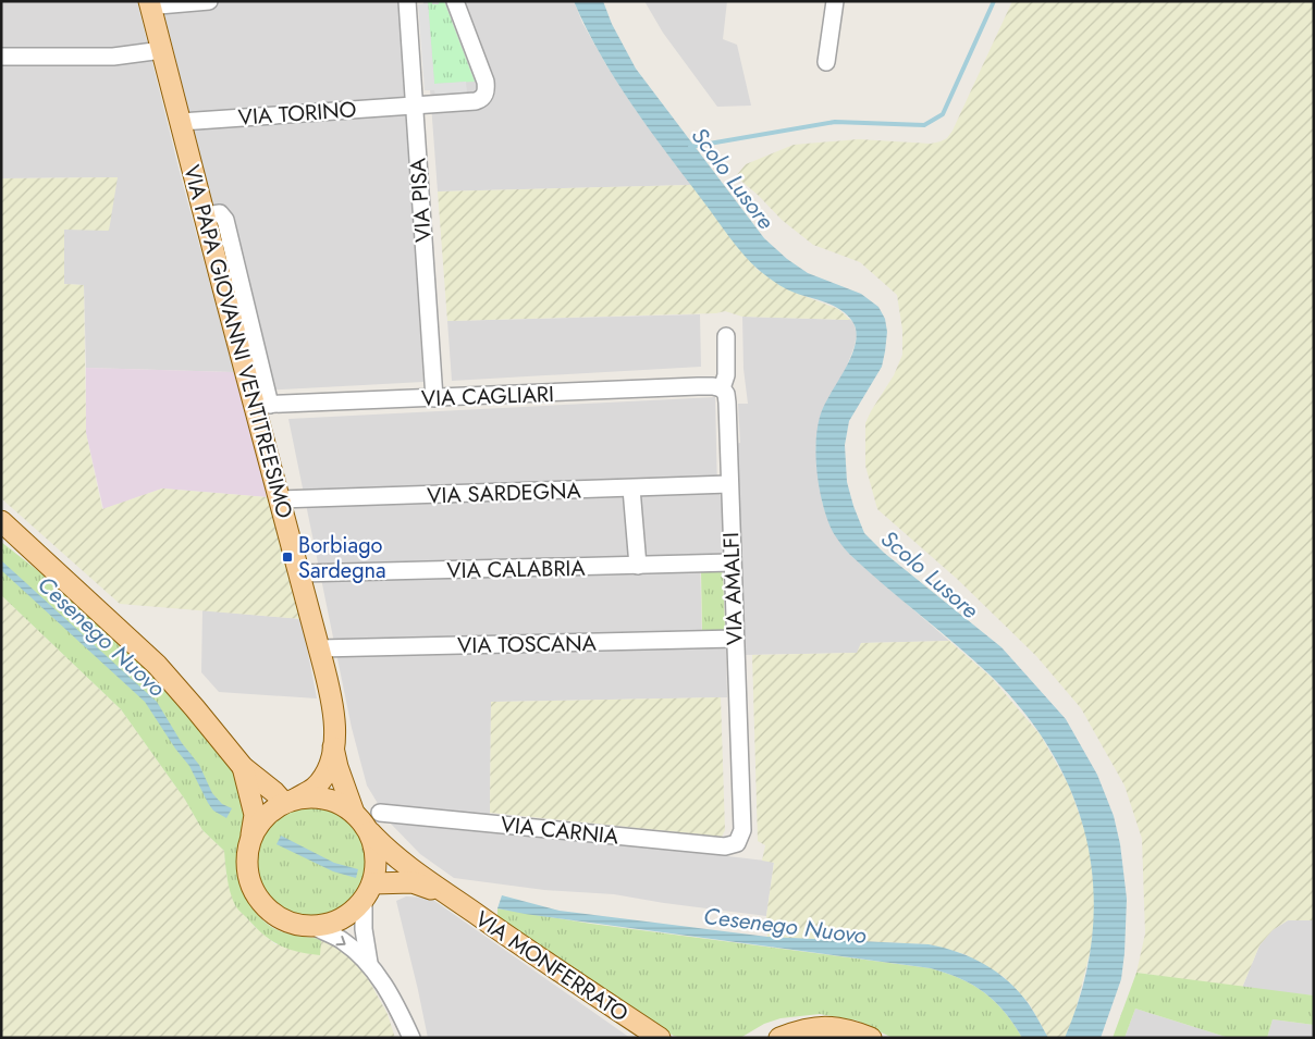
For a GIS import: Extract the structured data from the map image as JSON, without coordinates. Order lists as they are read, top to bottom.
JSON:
{
  "streets": {
    "main road": ["VIA PAPA GIOVANNI VENTITREESIMO", "VIA MONFERRATO"],
    "street": [
      "VIA TORINO",
      "VIA PISA",
      "VIA CAGLIARI",
      "VIA SARDEGNA",
      "VIA CALABRIA",
      "VIA AMALFI",
      "VIA TOSCANA",
      "VIA CARNIA"
    ]
  },
  "crossings": [
    ["VIA TORINO", "VIA PISA"],
    ["VIA TORINO", "VIA PAPA GIOVANNI VENTITREESIMO"],
    ["VIA PISA", "VIA CAGLIARI"],
    ["VIA PAPA GIOVANNI VENTITREESIMO", "VIA CAGLIARI"],
    ["VIA PAPA GIOVANNI VENTITREESIMO", "VIA SARDEGNA"],
    ["VIA PAPA GIOVANNI VENTITREESIMO", "VIA CALABRIA"],
    ["VIA PAPA GIOVANNI VENTITREESIMO", "VIA TOSCANA"],
    ["VIA PAPA GIOVANNI VENTITREESIMO", "VIA MONFERRATO"],
    ["VIA CAGLIARI", "VIA AMALFI"],
    ["VIA SARDEGNA", "VIA AMALFI"],
    ["VIA CALABRIA", "VIA AMALFI"],
    ["VIA AMALFI", "VIA TOSCANA"],
    ["VIA AMALFI", "VIA CARNIA"]
  ],
  "water": ["Scolo Lusore", "Cesenego Nuovo"],
  "places": {
    "transit": ["Borbiago Sardegna"]
  }
}
